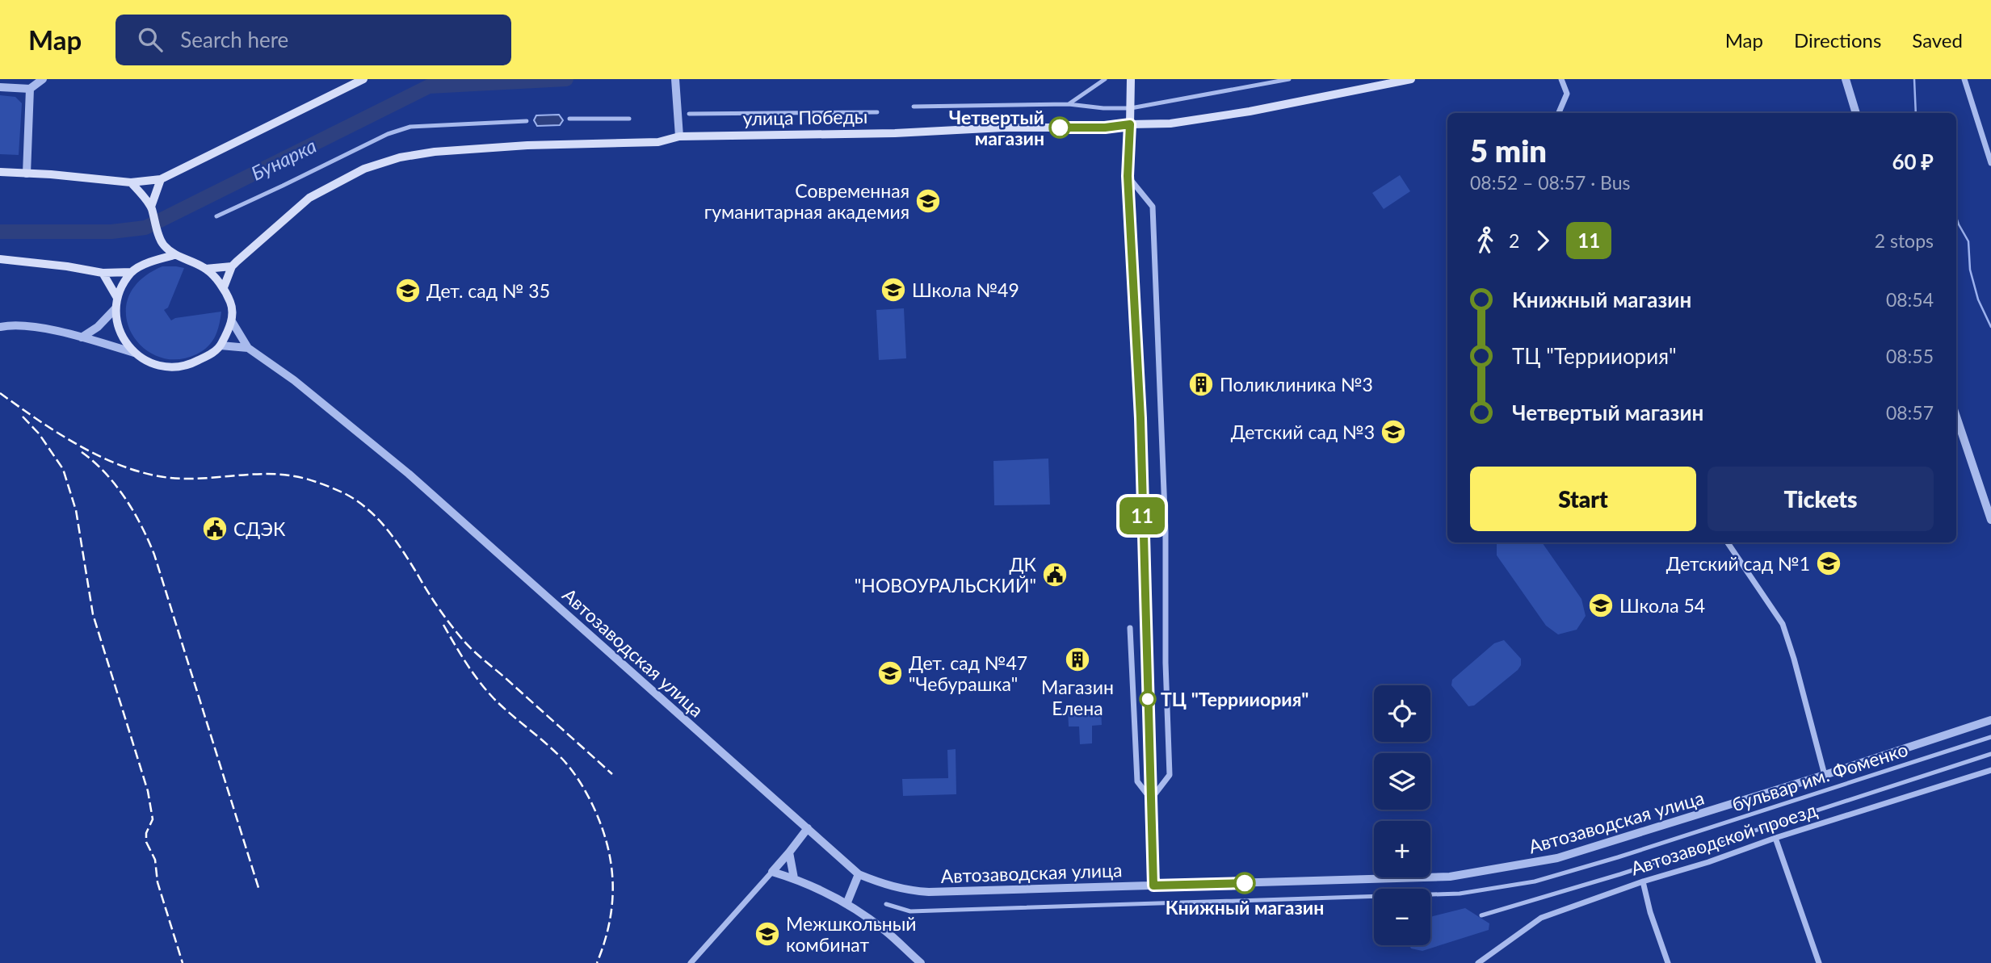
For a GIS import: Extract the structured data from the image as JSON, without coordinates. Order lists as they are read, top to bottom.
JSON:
{
  "streets": {
    "main road": ["улица Победы"],
    "street": ["Автозаводская улица", "бульвар им. Фоменко", "Автозаводской проезд"]
  },
  "water": ["Бунарка"],
  "places": {
    "other": ["Четвертый магазин", "ТЦ \"Террииория\"", "Книжный магазин"],
    "school or university": [
      "Современная гуманитарная академия",
      "Школа №49",
      "Дет. сад № 35",
      "Детский сад №3",
      "Детский сад №1",
      "Школа 54",
      "Дет. сад №47 \"Чебурашка\"",
      "Межшкольный комбинат"
    ],
    "building": ["Поликлиника №3", "Магазин Елена"],
    "public building": ["СДЭК", "ДК \"НОВОУРАЛЬСКИЙ\""]
  },
  "lines": ["bus line 11"],
  "page": {
    "header": "Map",
    "search": "Search here",
    "nav": ["Map", "Directions", "Saved"],
    "on_map": "11",
    "heading": ["5 min", "08:52 – 08:57 · Bus", "60 ₽"],
    "legs": ["2", "11", "2 stops"],
    "list": [
      {
        "name": "Книжный магазин",
        "value": "08:54"
      },
      {
        "name": "ТЦ \"Террииория\"",
        "value": "08:55"
      },
      {
        "name": "Четвертый магазин",
        "value": "08:57"
      }
    ],
    "buttons": ["Start", "Tickets"],
    "map_buttons": ["+", "−"]
  }
}
